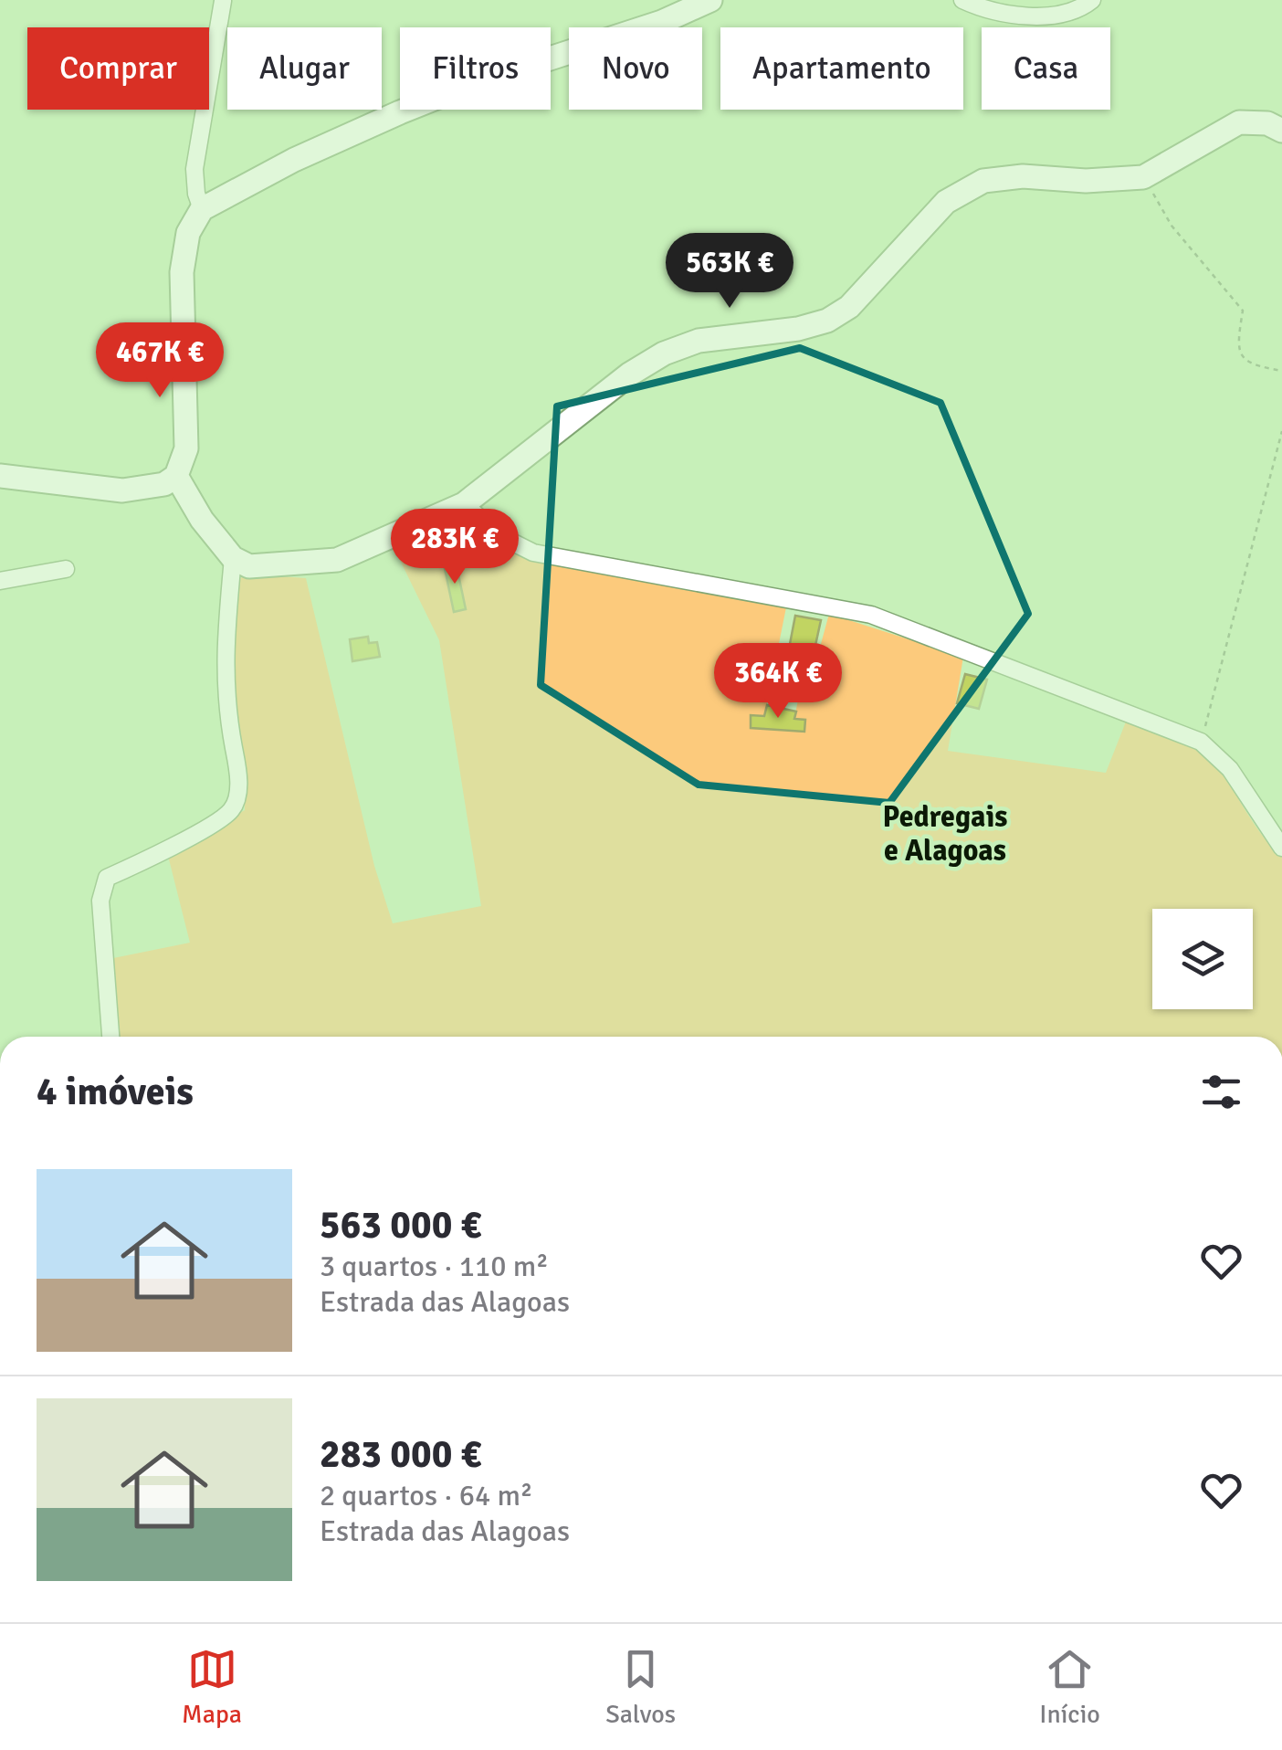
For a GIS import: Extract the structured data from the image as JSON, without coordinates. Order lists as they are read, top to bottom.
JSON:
{
  "districts": ["Pedregais e Alagoas"],
  "page": {
    "chip": [
      "Comprar",
      "Alugar",
      "Filtros",
      "Novo",
      "Apartamento",
      "Casa"
    ],
    "price": [
      "563K €",
      "467K €",
      "283K €",
      "364K €"
    ],
    "heading": "4 imóveis",
    "list": [
      {
        "name": "563 000 €",
        "note": "3 quartos · 110 m² · Estrada das Alagoas"
      },
      {
        "name": "283 000 €",
        "note": "2 quartos · 64 m² · Estrada das Alagoas"
      }
    ],
    "tabs": ["Mapa", "Salvos", "Início"]
  }
}
